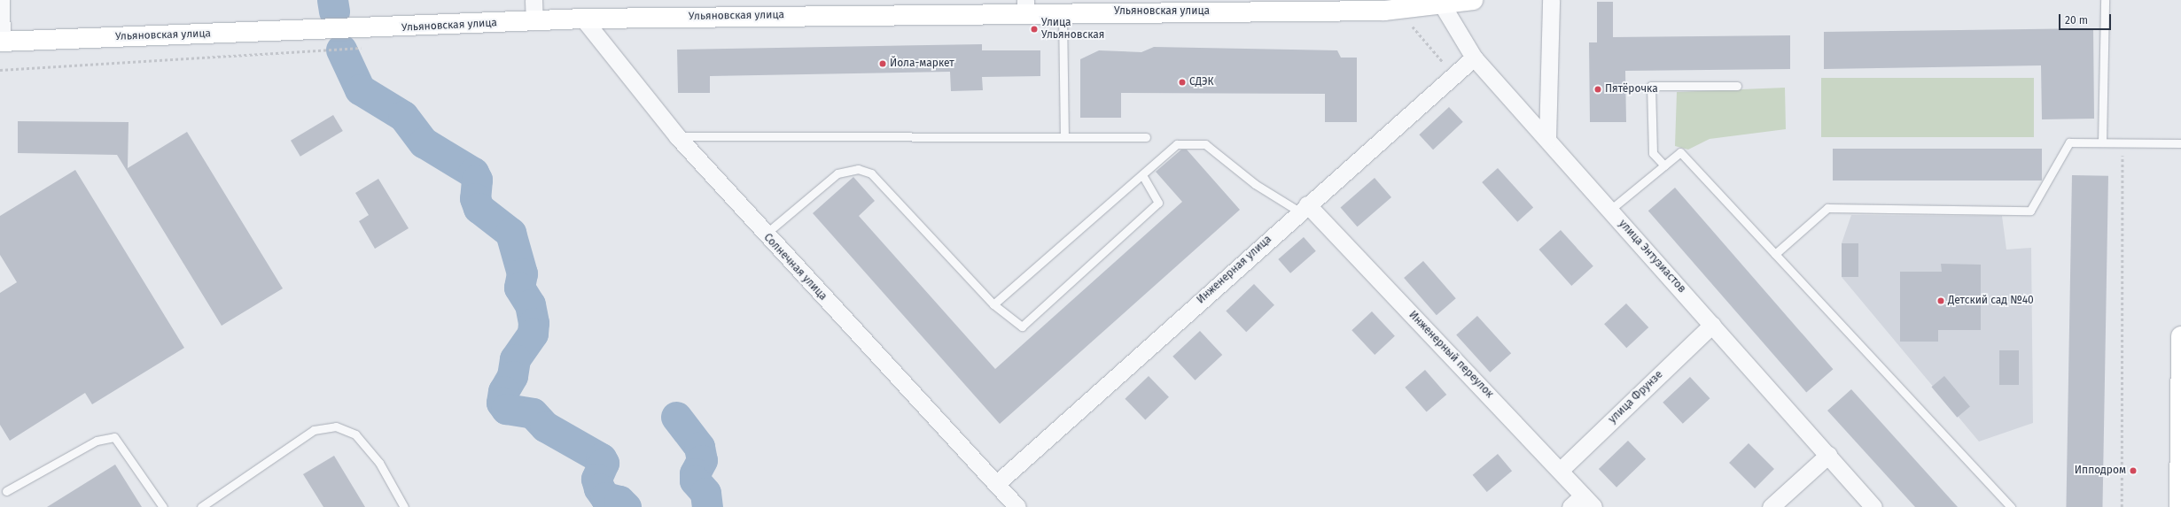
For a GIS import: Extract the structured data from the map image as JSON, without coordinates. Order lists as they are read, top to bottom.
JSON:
{
  "streets": {
    "main road": ["Ульяновская улица"],
    "street": [
      "улица Энтузиастов",
      "Солнечная улица",
      "Инженерная улица",
      "Инженерный переулок",
      "улица Фрунзе"
    ]
  },
  "crossings": [
    ["Ульяновская улица", "улица Энтузиастов"],
    ["Ульяновская улица", "Солнечная улица"],
    ["улица Энтузиастов", "Инженерная улица"],
    ["улица Энтузиастов", "улица Фрунзе"],
    ["Солнечная улица", "Инженерная улица"],
    ["Инженерная улица", "Инженерный переулок"],
    ["Инженерный переулок", "улица Фрунзе"]
  ],
  "places": [
    "Улица Ульяновская",
    "Йола-маркет",
    "СДЭК",
    "Пятёрочка",
    "Детский сад №40",
    "Ипподром"
  ],
  "scale_bar": "20 m"
}
